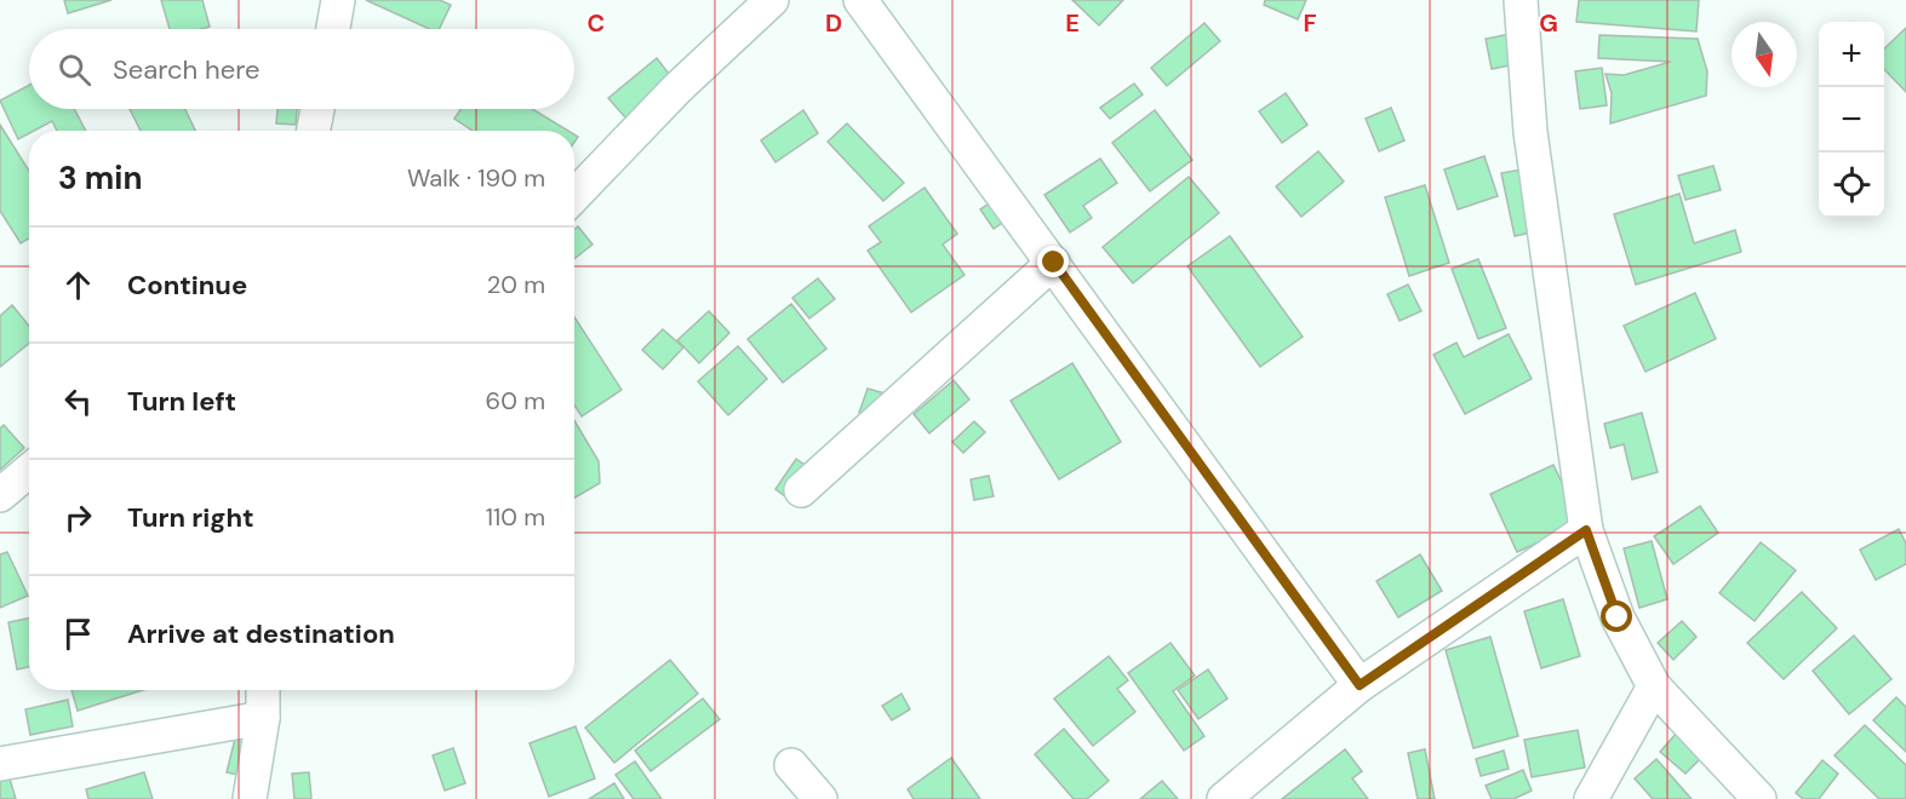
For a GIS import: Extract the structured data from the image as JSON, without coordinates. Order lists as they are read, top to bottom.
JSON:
{
  "north": "bottom",
  "page": {
    "map_buttons": ["+", "−"],
    "search": "Search here",
    "heading": ["3 min", "Walk · 190 m"],
    "list": [
      ["Continue", "20 m"],
      ["Turn left", "60 m"],
      ["Turn right", "110 m"],
      "Arrive at destination"
    ]
  },
  "grid": {
    "columns": [
      "C",
      "D",
      "E",
      "F",
      "G"
    ]
  }
}
